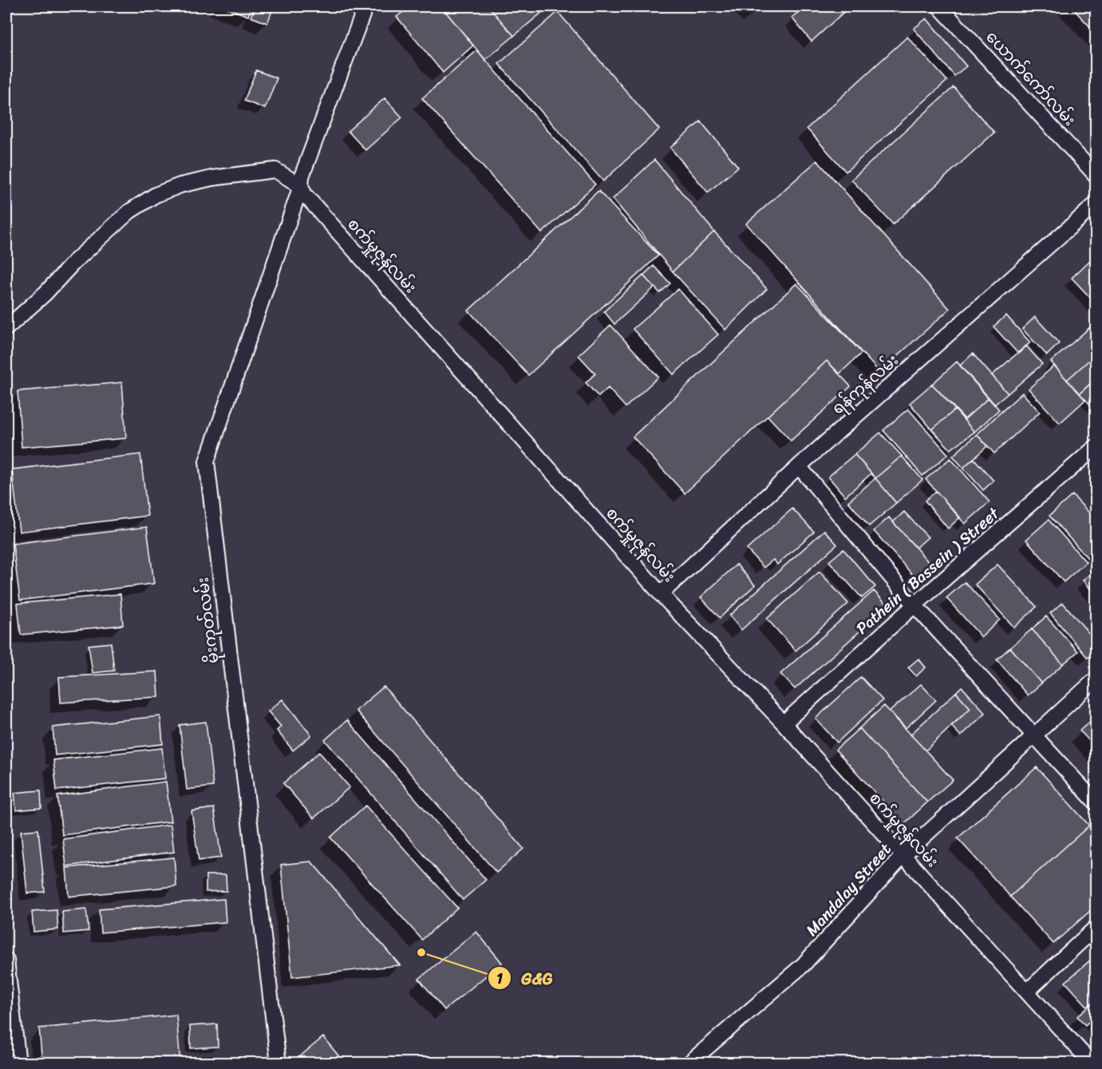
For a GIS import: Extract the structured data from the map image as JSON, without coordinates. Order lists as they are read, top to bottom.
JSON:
{
  "streets": {
    "street": [
      "ယောက်ကော်လမ်း",
      "စက်မှုဇုန်လမ်း",
      "ရန်ကုန်လမ်း",
      "Pathein ( Bassein ) Street",
      "မိုးကုတ်လမ်း",
      "Mandalay Street"
    ]
  },
  "crossings": [
    ["စက်မှုဇုန်လမ်း", "ရန်ကုန်လမ်း"],
    ["စက်မှုဇုန်လမ်း", "Pathein ( Bassein ) Street"],
    ["စက်မှုဇုန်လမ်း", "မိုးကုတ်လမ်း"],
    ["စက်မှုဇုန်လမ်း", "Mandalay Street"]
  ],
  "places": ["G&G"]
}
